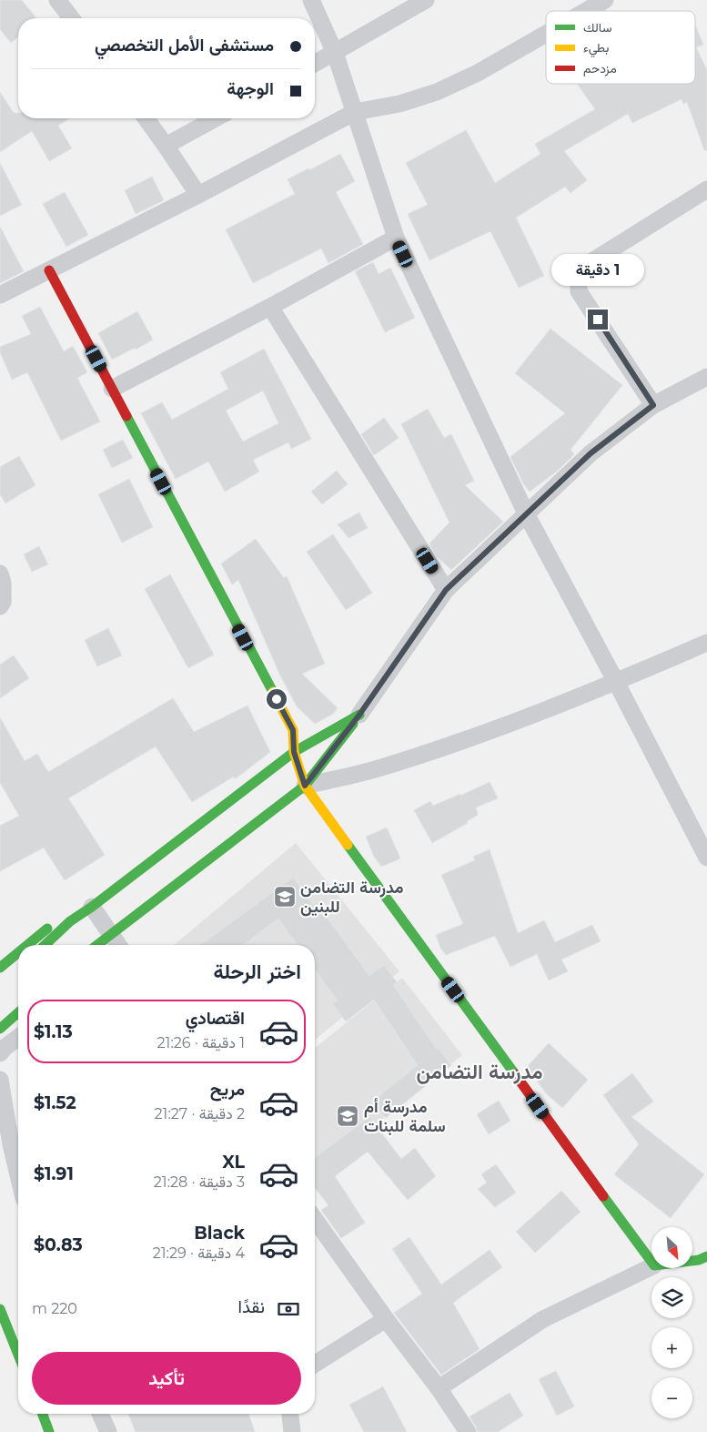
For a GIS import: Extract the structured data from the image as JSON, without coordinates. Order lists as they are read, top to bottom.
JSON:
{
  "districts": ["مدرسة التضامن"],
  "places": {
    "school or university": ["مدرسة التضامن للبنين", "مدرسة أم سلمة للبنات"]
  },
  "legend": ["سالك", "بطيء", "مزدحم"],
  "north": "bottom right",
  "page": {
    "banner": ["مستشفى الأمل التخصصي", "الوجهة"],
    "bubble": "1 دقيقة",
    "heading": "اختر الرحلة",
    "list": [
      {
        "name": "اقتصادي",
        "note": "1 دقيقة · 21:26",
        "value": "$1.13"
      },
      {
        "name": "مريح",
        "note": "2 دقيقة · 21:27",
        "value": "$1.52"
      },
      {
        "name": "XL",
        "note": "3 دقيقة · 21:28",
        "value": "$1.91"
      },
      {
        "name": "Black",
        "note": "4 دقيقة · 21:29",
        "value": "$0.83"
      }
    ],
    "map_buttons": ["+", "−"],
    "pay": ["نقدًا", "220 m"],
    "buttons": "تأكيد"
  }
}
